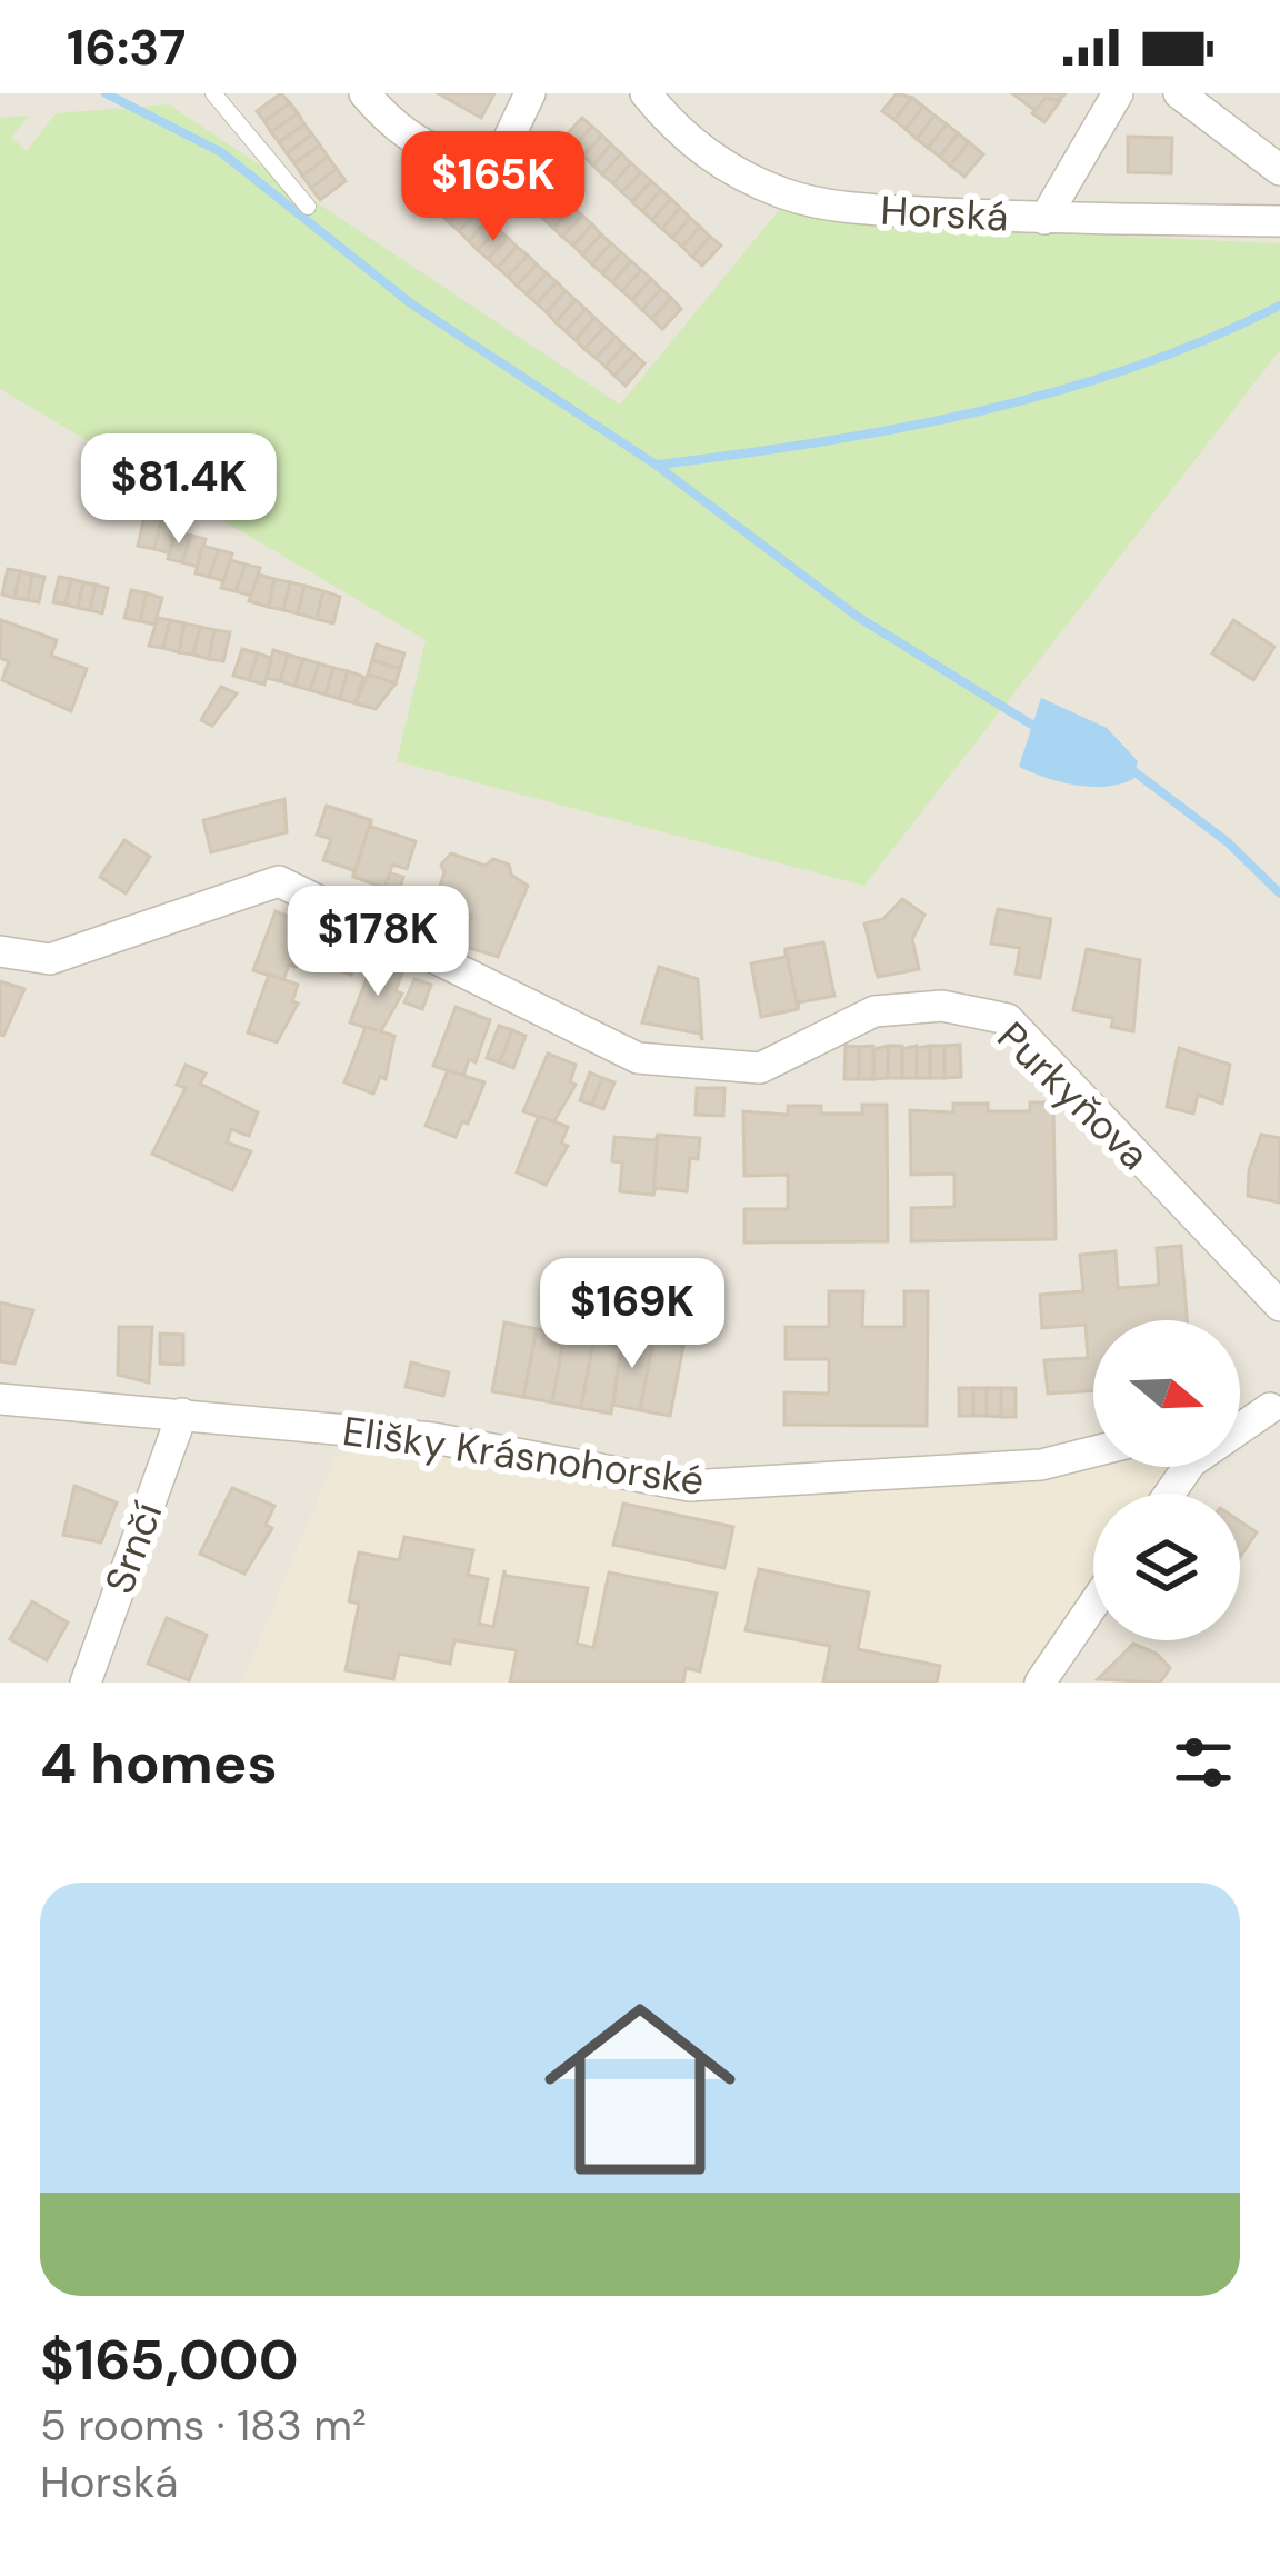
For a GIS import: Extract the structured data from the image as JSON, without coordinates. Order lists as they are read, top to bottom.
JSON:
{
  "streets": {
    "street": [
      "Horská",
      "Purkyňova",
      "Elišky Krásnohorské",
      "Srnčí"
    ]
  },
  "crossings": [
    ["Elišky Krásnohorské", "Srnčí"]
  ],
  "north": "right",
  "page": {
    "status": "16:37",
    "price": [
      "$165K",
      "$81.4K",
      "$178K",
      "$169K"
    ],
    "heading": "4 homes",
    "list": [
      {
        "name": "$165,000",
        "note": "5 rooms · 183 m² · Horská"
      }
    ]
  }
}
